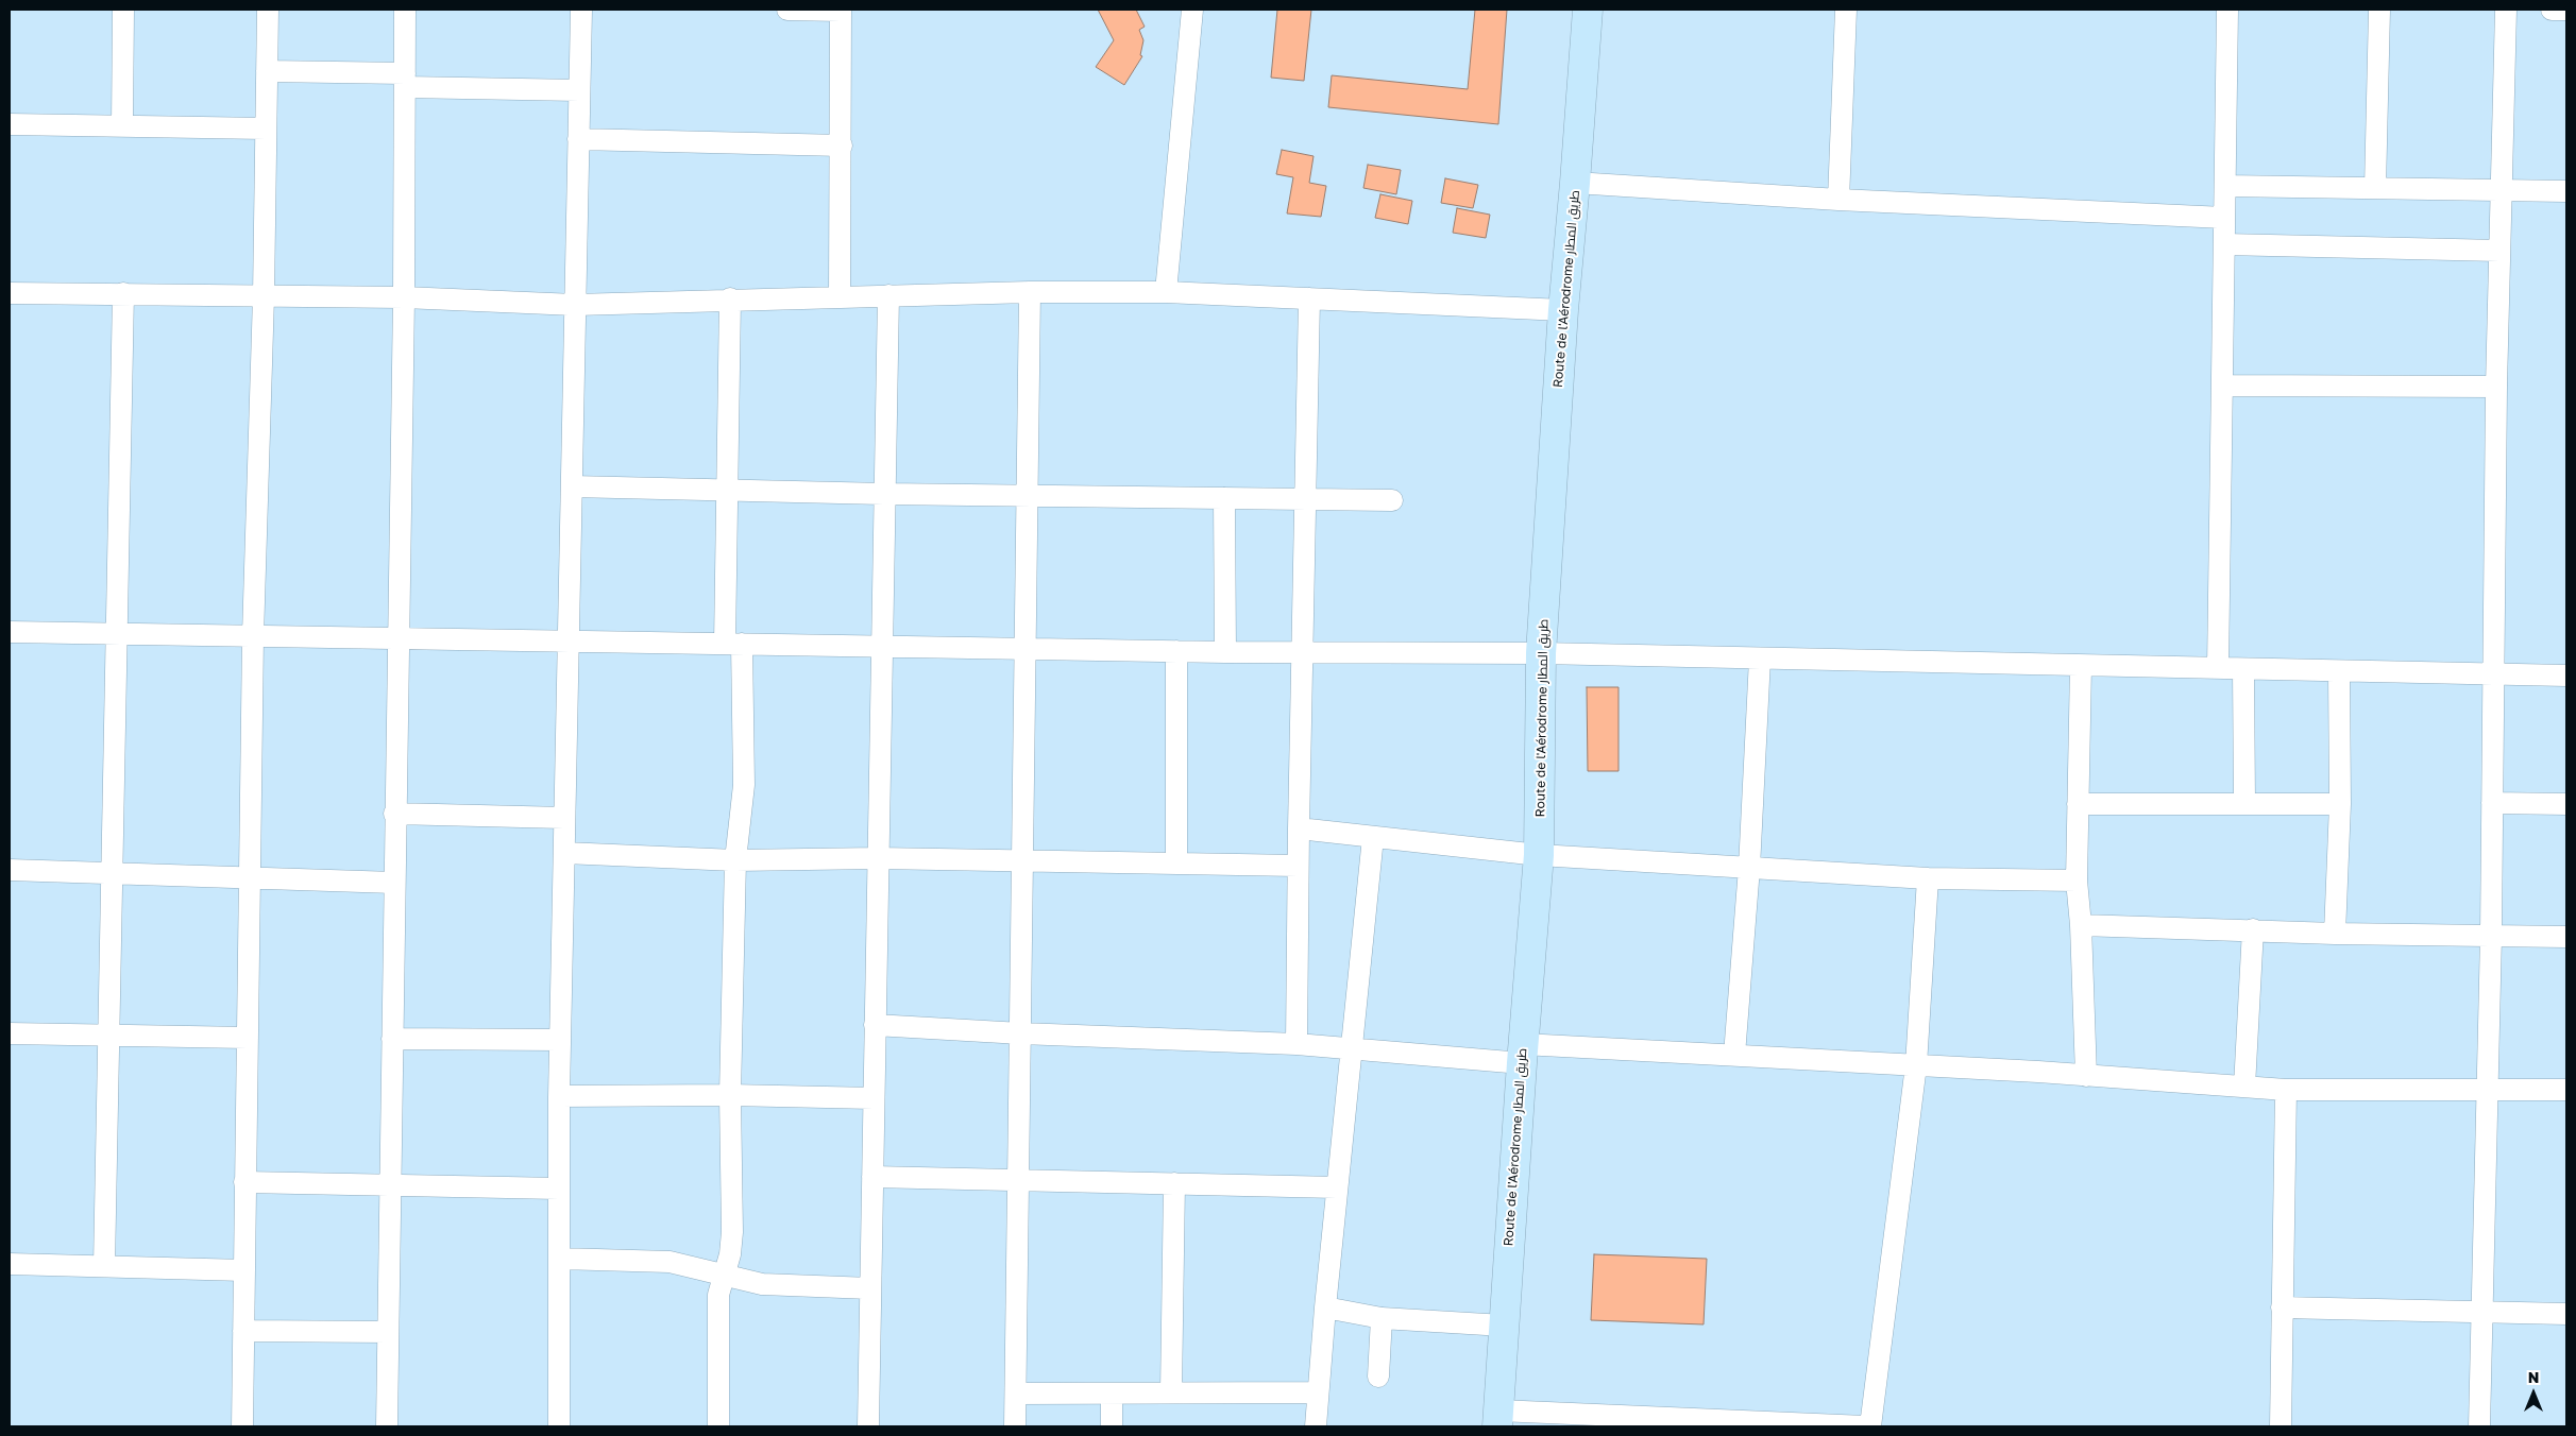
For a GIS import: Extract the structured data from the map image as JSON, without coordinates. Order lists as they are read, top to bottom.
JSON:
{
  "streets": {
    "street": ["Route de l'Aérodrome طريق المطار"]
  },
  "north": "top"
}
